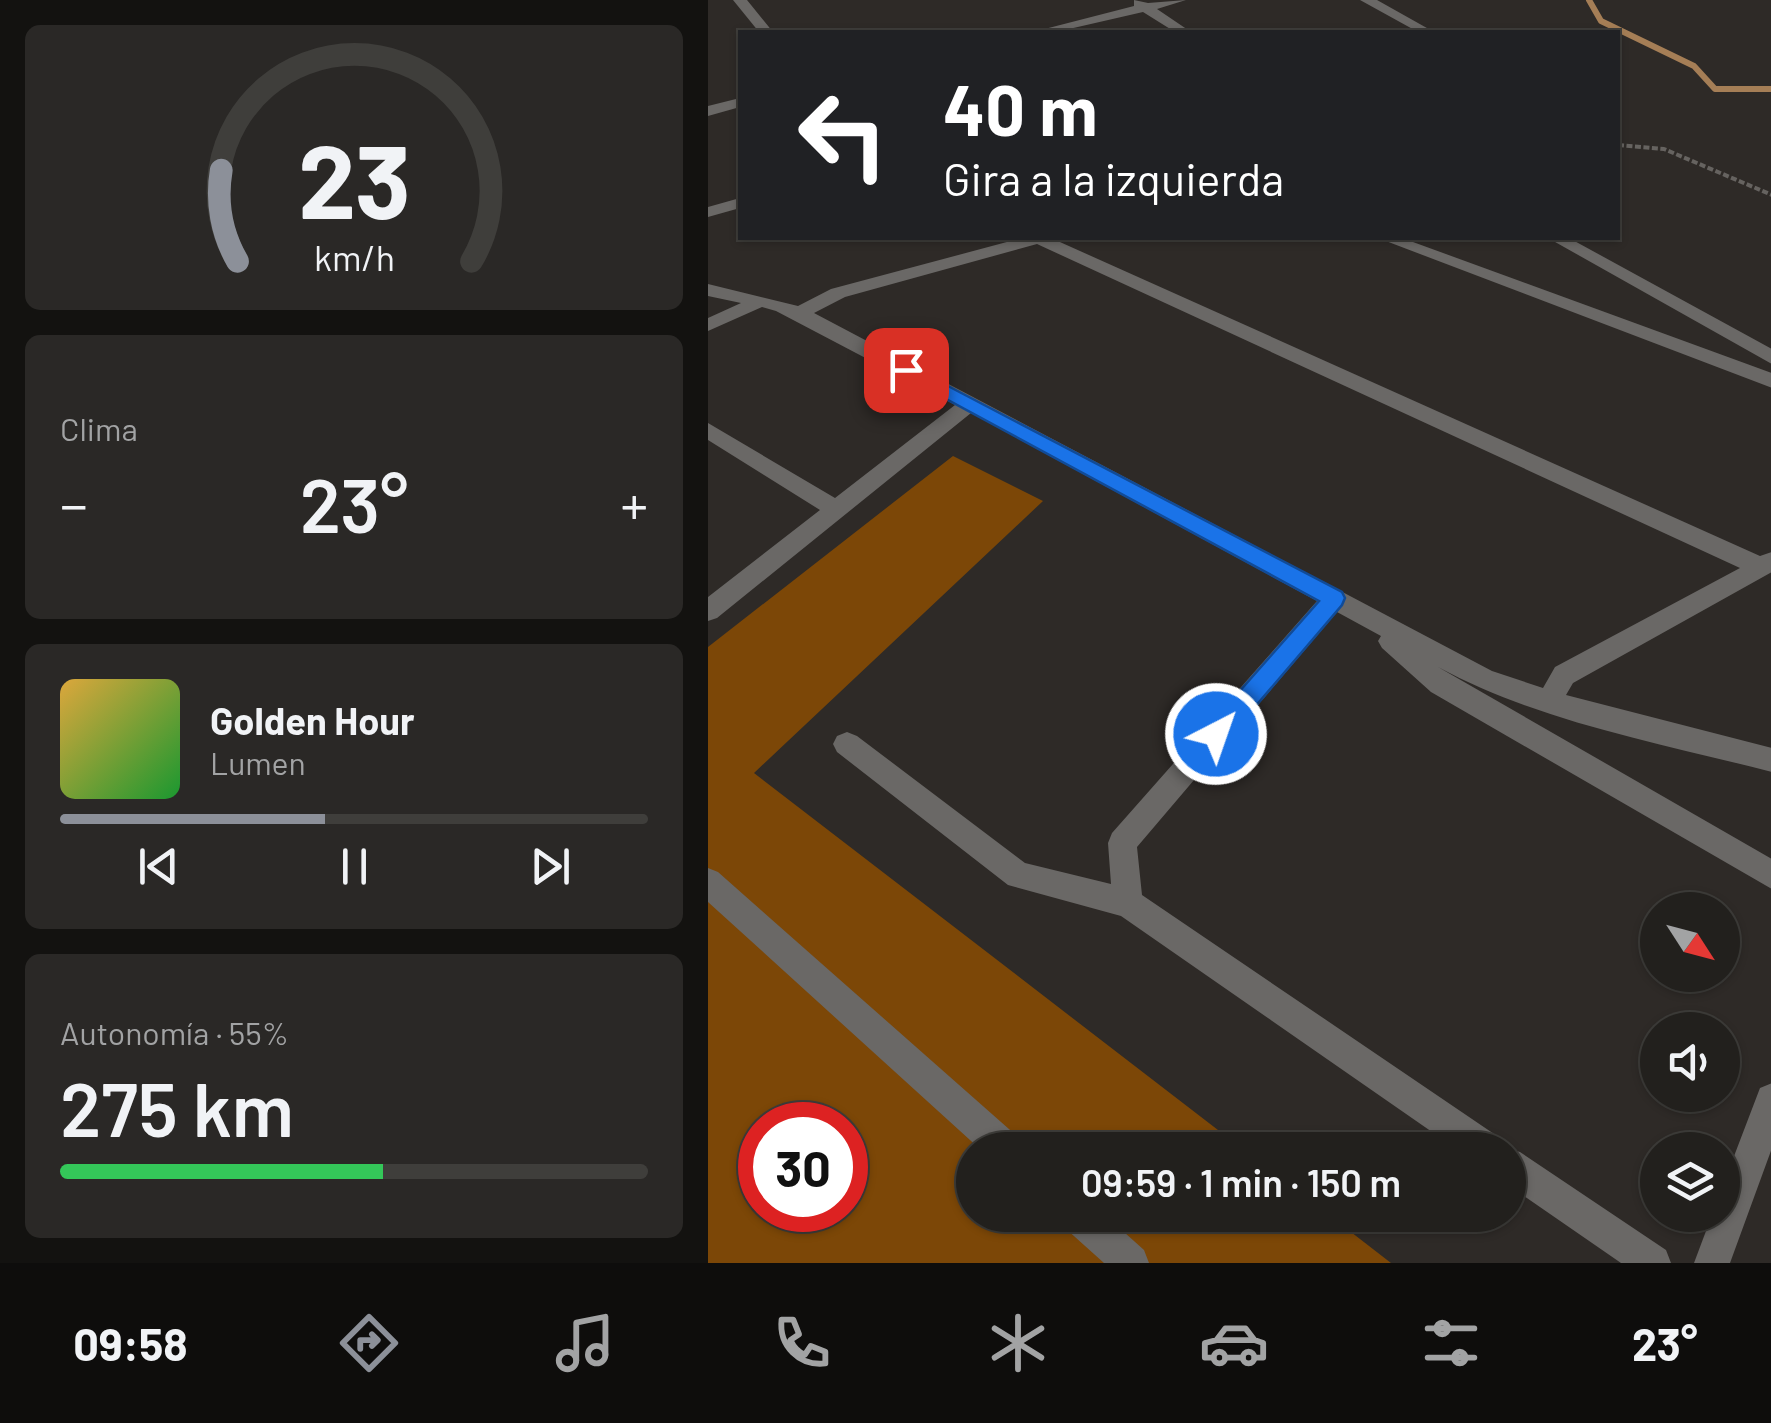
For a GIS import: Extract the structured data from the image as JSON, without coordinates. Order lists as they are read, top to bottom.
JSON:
{
  "north": "bottom right",
  "page": {
    "turn": ["40 m", "Gira a la izquierda"],
    "tile": [
      "Clima",
      ["Autonomía · 55%", "275 km"]
    ],
    "heat": ["−", "23°", "+"],
    "song": ["Golden Hour", "Lumen"],
    "limit": "30",
    "trip": "09:59 · 1 min · 150 m",
    "tabs": ["09:58", "23°"],
    "gauge": ["23", "km/h"]
  }
}
